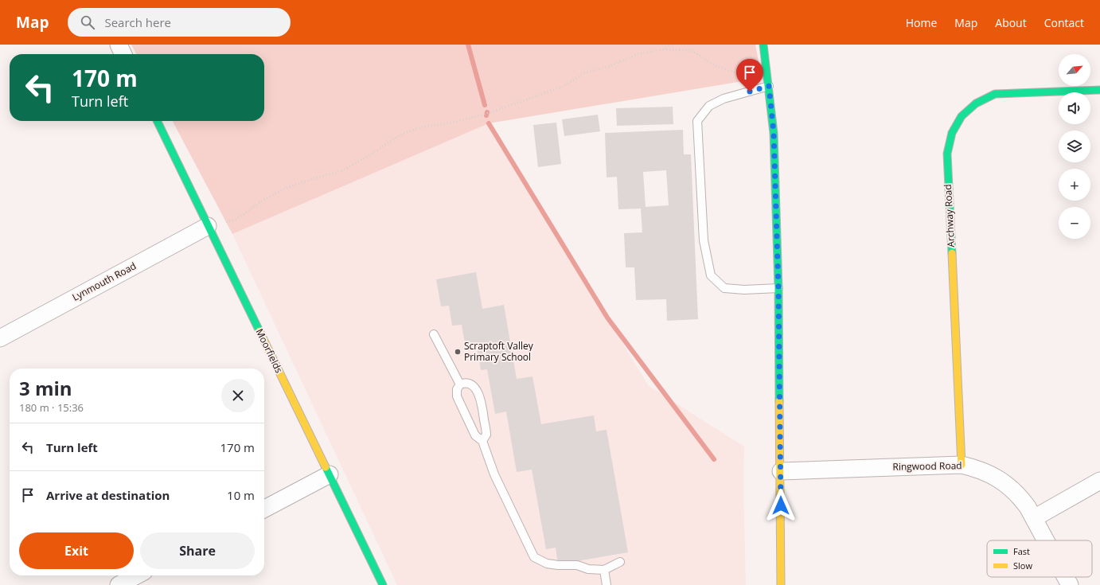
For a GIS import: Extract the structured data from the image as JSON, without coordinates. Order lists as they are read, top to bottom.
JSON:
{
  "streets": {
    "street": [
      "Archway Road",
      "Lynmouth Road",
      "Moorfields",
      "Ringwood Road"
    ]
  },
  "crossings": [
    ["Archway Road", "Ringwood Road"],
    ["Lynmouth Road", "Moorfields"]
  ],
  "places": ["Scraptoft Valley Primary School"],
  "legend": ["Fast", "Slow"],
  "north": "top right",
  "page": {
    "header": "Map",
    "search": "Search here",
    "nav": [
      "Home",
      "Map",
      "About",
      "Contact"
    ],
    "map_buttons": ["+", "−"],
    "turn": ["170 m", "Turn left"],
    "heading": ["3 min", "180 m · 15:36"],
    "list": [
      {
        "name": "Turn left",
        "value": "170 m"
      },
      {
        "name": "Arrive at destination",
        "value": "10 m"
      }
    ],
    "buttons": ["Exit", "Share"]
  }
}
